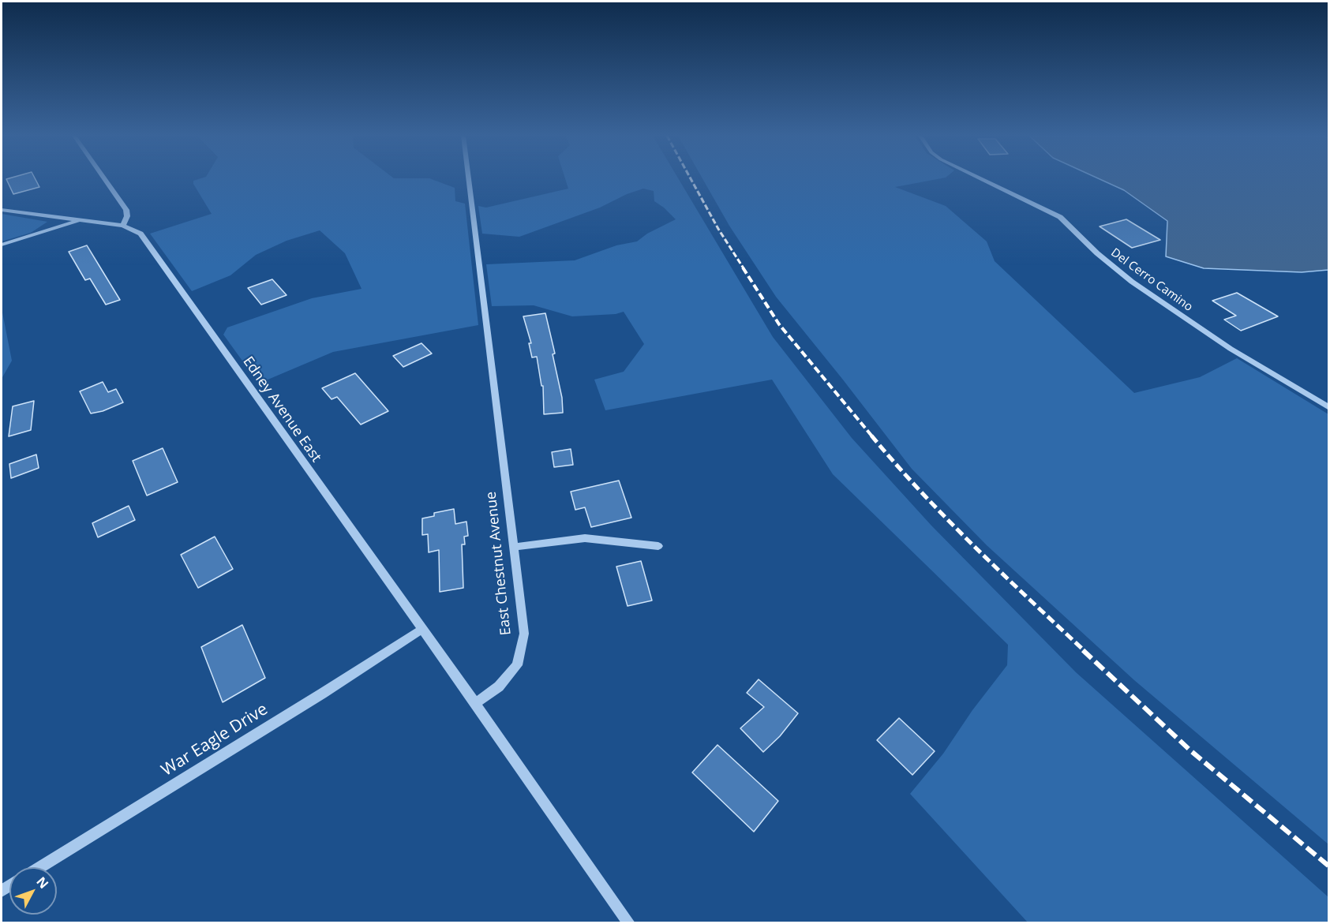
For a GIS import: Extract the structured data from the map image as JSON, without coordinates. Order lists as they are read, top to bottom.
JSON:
{
  "streets": {
    "street": [
      "Del Cerro Camino",
      "Edney Avenue East",
      "East Chestnut Avenue",
      "War Eagle Drive"
    ]
  },
  "crossings": [
    ["Edney Avenue East", "East Chestnut Avenue"],
    ["Edney Avenue East", "War Eagle Drive"]
  ],
  "north": "top right"
}
